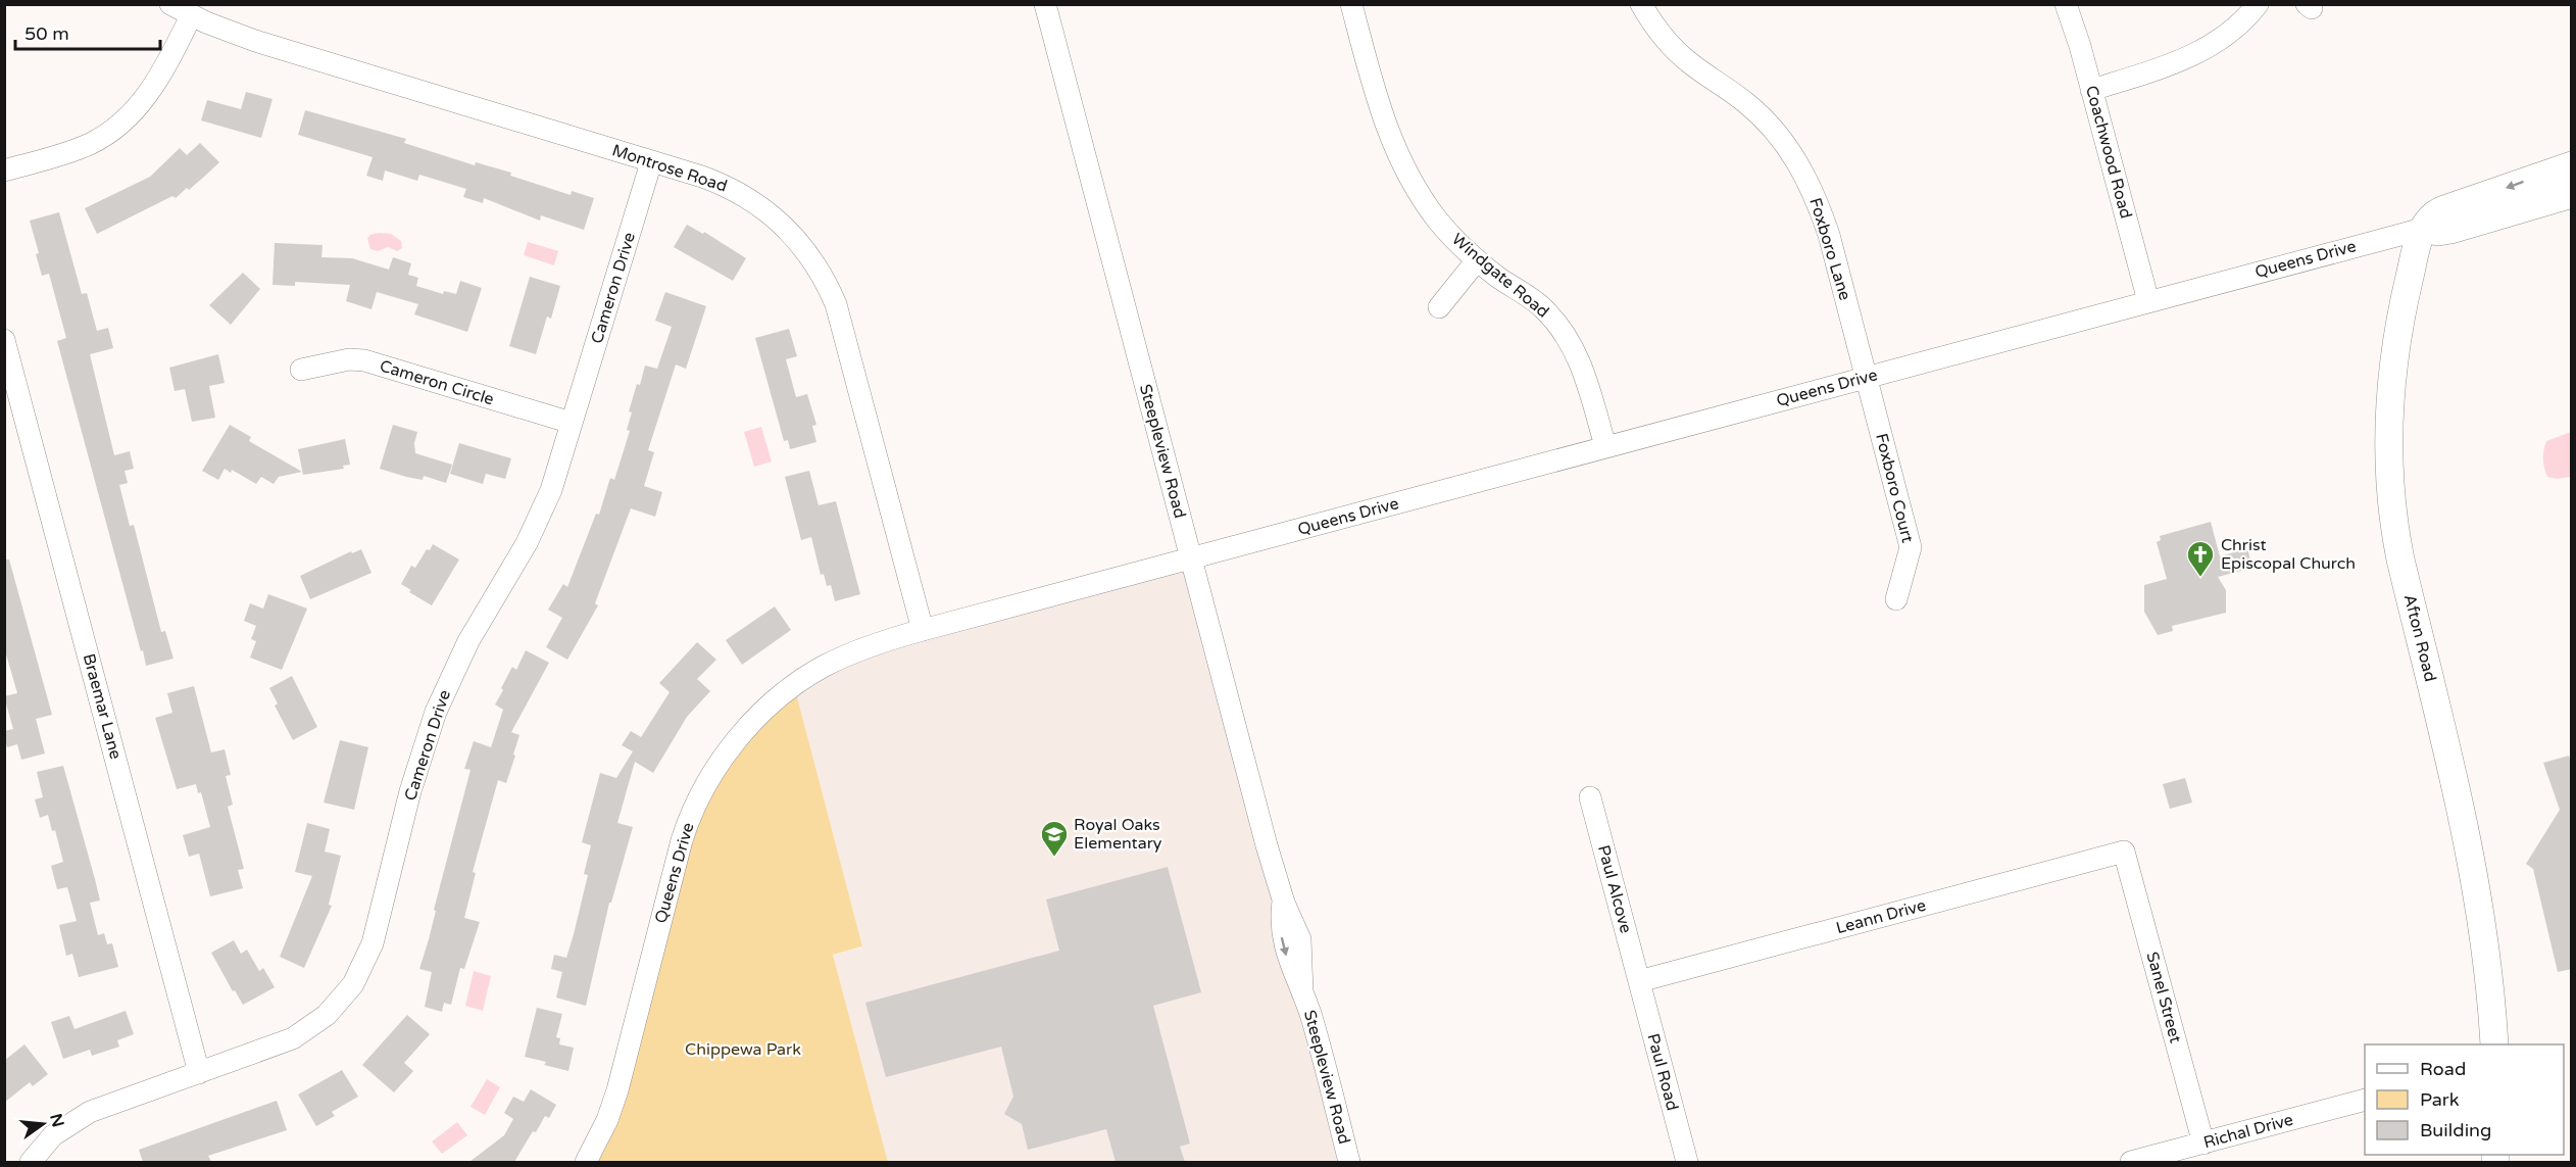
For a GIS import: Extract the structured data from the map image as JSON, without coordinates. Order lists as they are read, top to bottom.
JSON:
{
  "streets": {
    "street": [
      "Coachwood Road",
      "Montrose Road",
      "Foxboro Lane",
      "Queens Drive",
      "Windgate Road",
      "Cameron Drive",
      "Cameron Circle",
      "Steepleview Road",
      "Foxboro Court",
      "Afton Road",
      "Braemar Lane",
      "Paul Alcove",
      "Leann Drive",
      "Sanel Street",
      "Paul Road",
      "Richal Drive"
    ]
  },
  "crossings": [
    ["Coachwood Road", "Queens Drive"],
    ["Montrose Road", "Queens Drive"],
    ["Montrose Road", "Cameron Drive"],
    ["Foxboro Lane", "Queens Drive"],
    ["Foxboro Lane", "Foxboro Court"],
    ["Queens Drive", "Windgate Road"],
    ["Queens Drive", "Steepleview Road"],
    ["Queens Drive", "Foxboro Court"],
    ["Queens Drive", "Afton Road"],
    ["Cameron Drive", "Cameron Circle"],
    ["Cameron Drive", "Braemar Lane"],
    ["Paul Alcove", "Leann Drive"],
    ["Paul Alcove", "Paul Road"],
    ["Leann Drive", "Sanel Street"],
    ["Leann Drive", "Paul Road"],
    ["Sanel Street", "Richal Drive"]
  ],
  "parks": ["Chippewa Park"],
  "places": {
    "church": ["Christ Episcopal Church"],
    "school or university": ["Royal Oaks Elementary"]
  },
  "legend": ["Road", "Park", "Building"],
  "scale_bar": "50 m",
  "north": "right"
}
